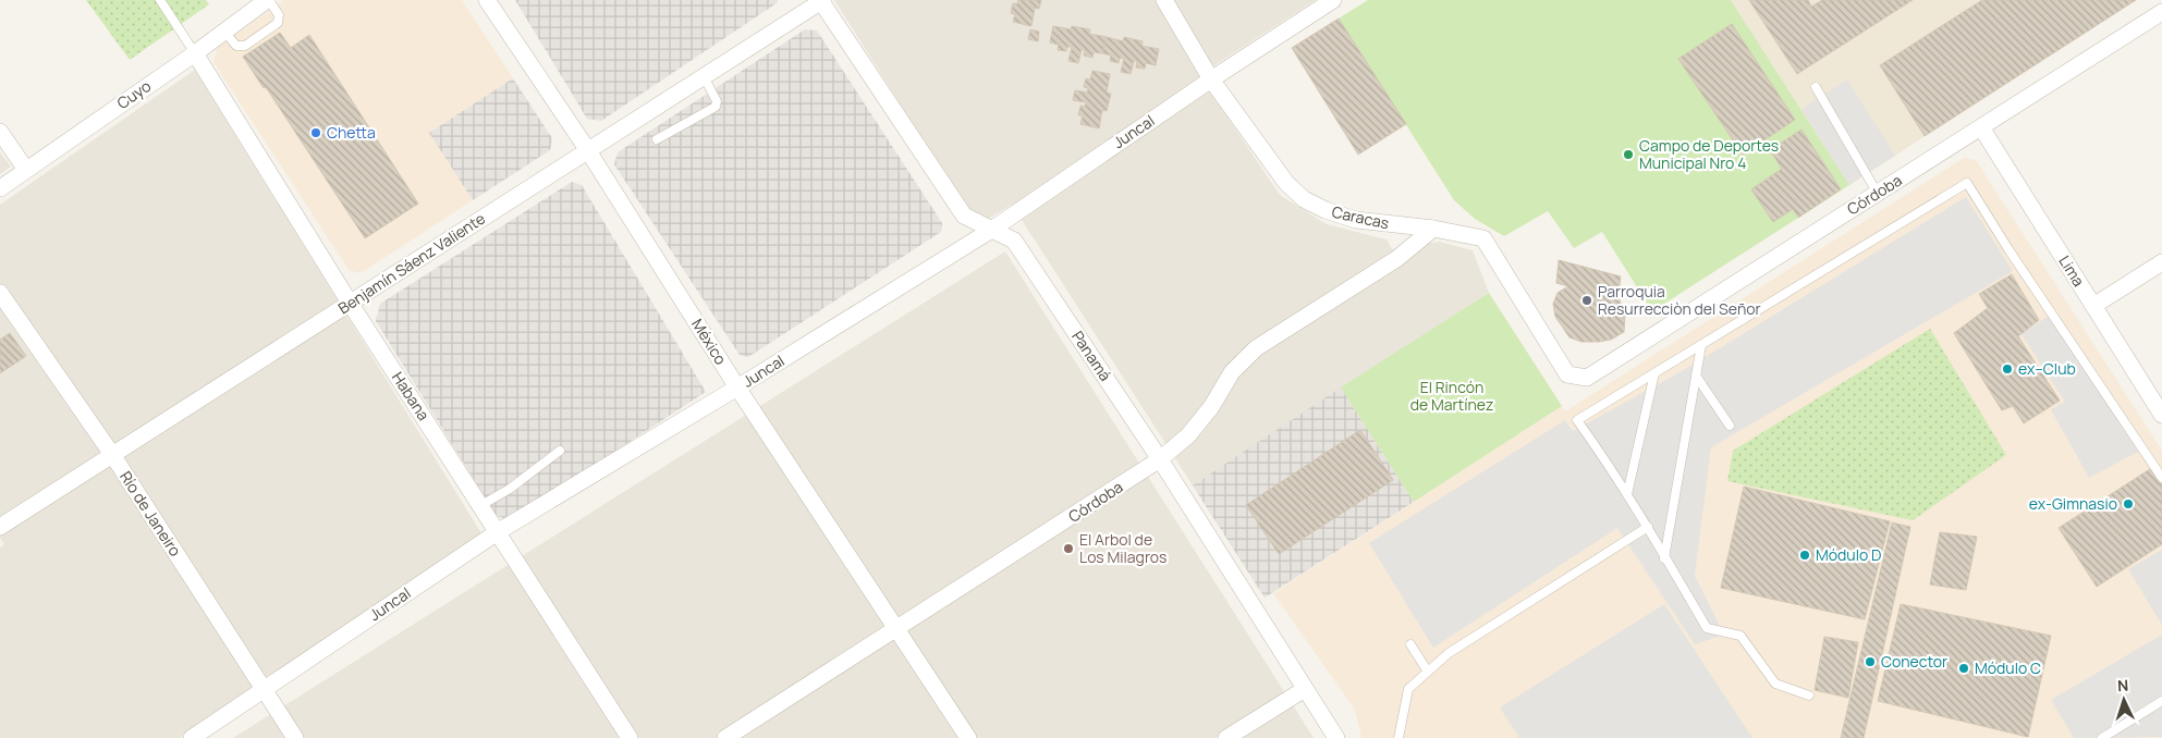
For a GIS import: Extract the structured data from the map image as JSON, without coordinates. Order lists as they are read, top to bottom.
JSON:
{
  "streets": {
    "street": [
      "Cuyo",
      "Juncal",
      "Córdoba",
      "Caracas",
      "Benjamín Sáenz Valiente",
      "Lima",
      "México",
      "Panamá",
      "Habana",
      "Río de Janeiro"
    ]
  },
  "crossings": [
    ["Cuyo", "Habana"],
    ["Juncal", "Caracas"],
    ["Juncal", "México"],
    ["Juncal", "Panamá"],
    ["Juncal", "Habana"],
    ["Juncal", "Río de Janeiro"],
    ["Córdoba", "Caracas"],
    ["Córdoba", "Lima"],
    ["Córdoba", "México"],
    ["Córdoba", "Panamá"],
    ["Benjamín Sáenz Valiente", "México"],
    ["Benjamín Sáenz Valiente", "Panamá"],
    ["Benjamín Sáenz Valiente", "Habana"],
    ["Benjamín Sáenz Valiente", "Río de Janeiro"]
  ],
  "parks": ["El Rincón de Martínez"],
  "places": [
    "Chetta",
    "Campo de Deportes Municipal Nro 4",
    "Parroquia Resurrecciòn del Señor",
    "ex--Club",
    "ex-Gimnasio",
    "El Arbol de Los Milagros",
    "Módulo D",
    "Conector",
    "Módulo C"
  ],
  "north": "top"
}
